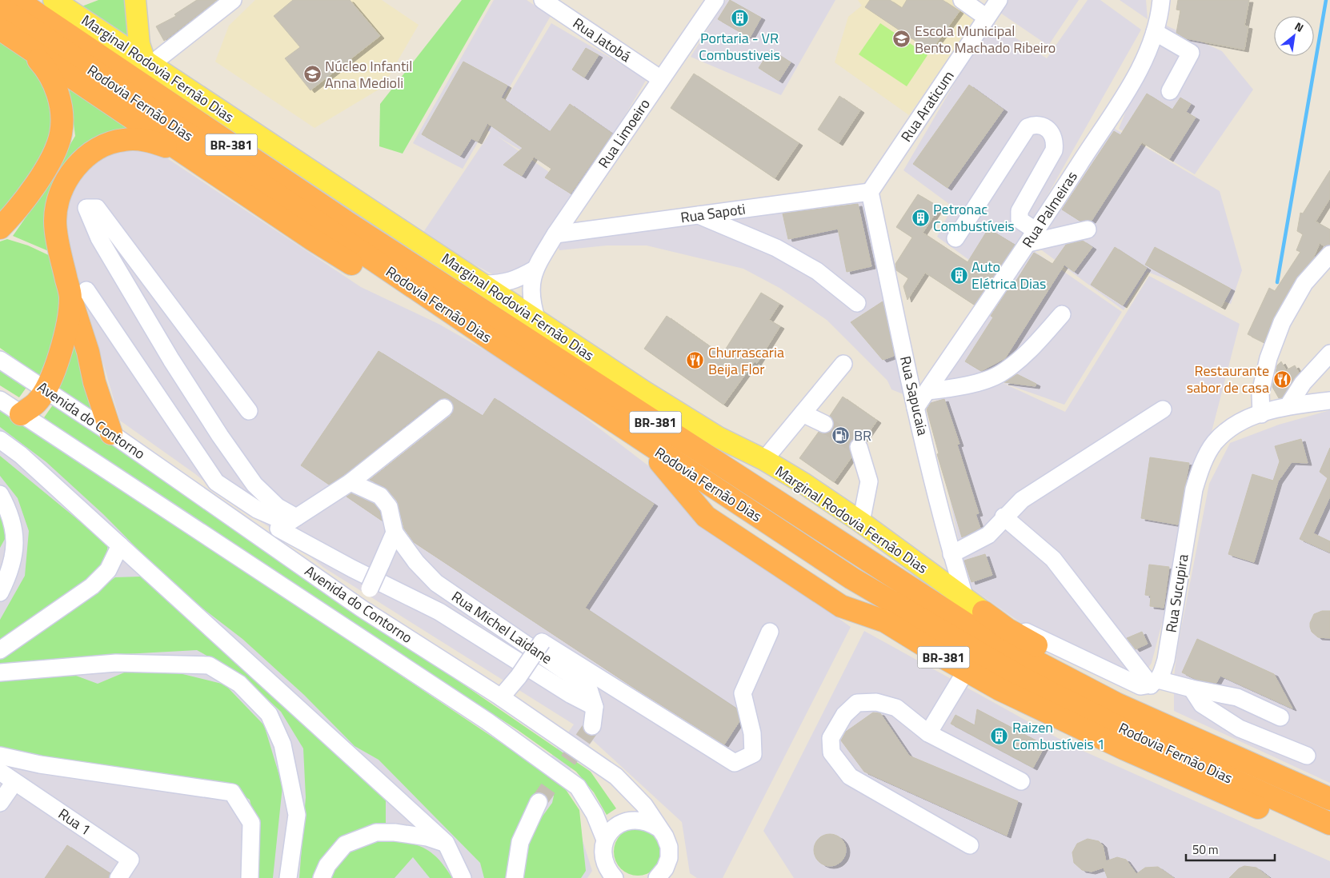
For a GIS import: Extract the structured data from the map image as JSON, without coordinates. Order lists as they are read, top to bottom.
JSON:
{
  "streets": {
    "highway": ["Rodovia Fernão Dias", "BR-381"],
    "main road": ["Marginal Rodovia Fernão Dias"],
    "street": [
      "Rua Jatobá",
      "Rua Araticum",
      "Rua Limoeiro",
      "Rua Palmeiras",
      "Rua Sapoti",
      "Rua Sapucaia",
      "Avenida do Contorno",
      "Rua Sucupira",
      "Rua Michel Laidane",
      "Rua 1"
    ]
  },
  "crossings": [
    ["Rua Jatobá", "Rua Limoeiro"],
    ["Marginal Rodovia Fernão Dias", "Rua Limoeiro"],
    ["Marginal Rodovia Fernão Dias", "BR-381"],
    ["Marginal Rodovia Fernão Dias", "Rua Sapucaia"],
    ["Rodovia Fernão Dias", "BR-381"],
    ["Rua Araticum", "Rua Sapoti"],
    ["Rua Araticum", "Rua Sapucaia"],
    ["Rua Limoeiro", "Rua Sapoti"],
    ["Rua Palmeiras", "Rua Sapucaia"],
    ["Rua Sapoti", "Rua Sapucaia"]
  ],
  "places": {
    "building": [
      "Portaria - VR Combustiveis",
      "Petronac Combustíveis",
      "Auto Elétrica Dias",
      "Raizen Combustíveis 1"
    ],
    "school or university": ["Escola Municipal Bento Machado Ribeiro", "Núcleo Infantil Anna Medioli"],
    "restaurant": ["Churrascaria Beija Flor", "Restaurante sabor de casa"],
    "fuel station": ["BR"]
  },
  "scale_bar": "50 m",
  "north": "top right"
}
